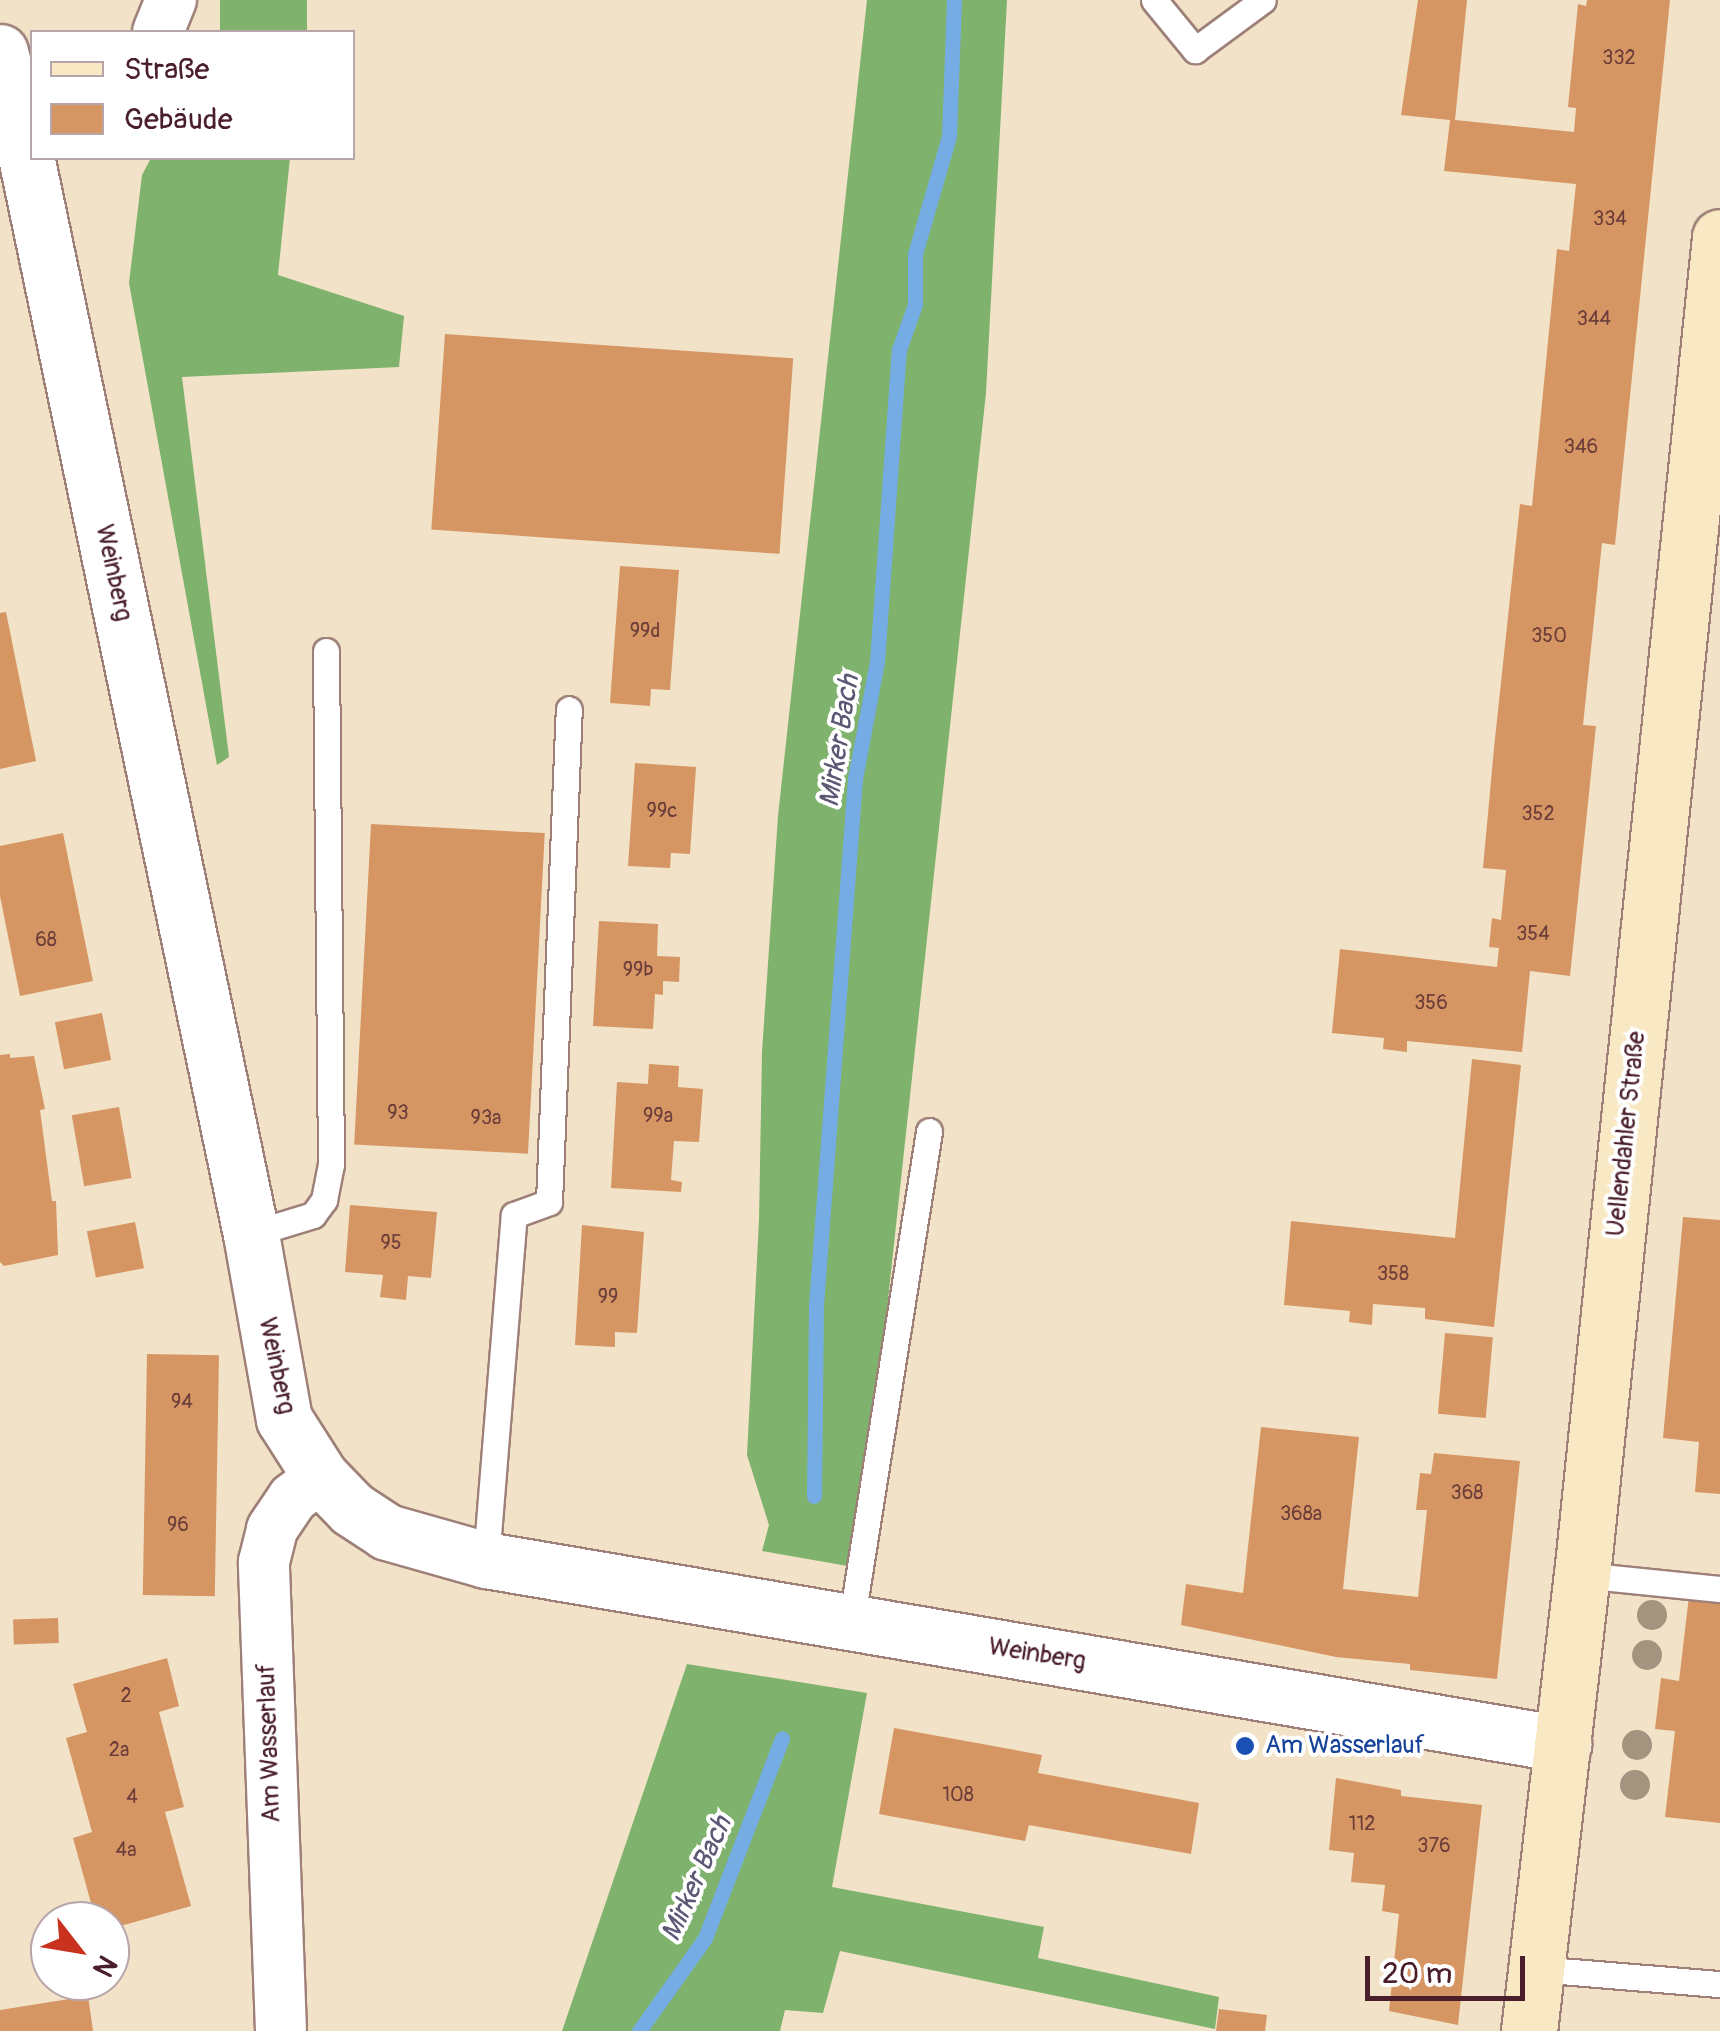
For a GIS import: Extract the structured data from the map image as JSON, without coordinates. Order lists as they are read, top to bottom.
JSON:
{
  "streets": {
    "main road": ["Uellendahler Straße"],
    "street": ["Weinberg", "Am Wasserlauf"]
  },
  "crossings": [
    ["Weinberg", "Uellendahler Straße"],
    ["Weinberg", "Am Wasserlauf"]
  ],
  "water": ["Mirker Bach"],
  "places": ["Am Wasserlauf"],
  "house_numbers": [
    "332",
    "334",
    "344",
    "346",
    "99d",
    "350",
    "99c",
    "352",
    "354",
    "68",
    "99b",
    "356",
    "93",
    "99a",
    "93a",
    "95",
    "358",
    "99",
    "94",
    "368",
    "368a",
    "96",
    "2",
    "2a",
    "108",
    "4",
    "112",
    "376",
    "4a"
  ],
  "legend": ["Straße", "Gebäude"],
  "scale_bar": "20 m",
  "north": "bottom right"
}
